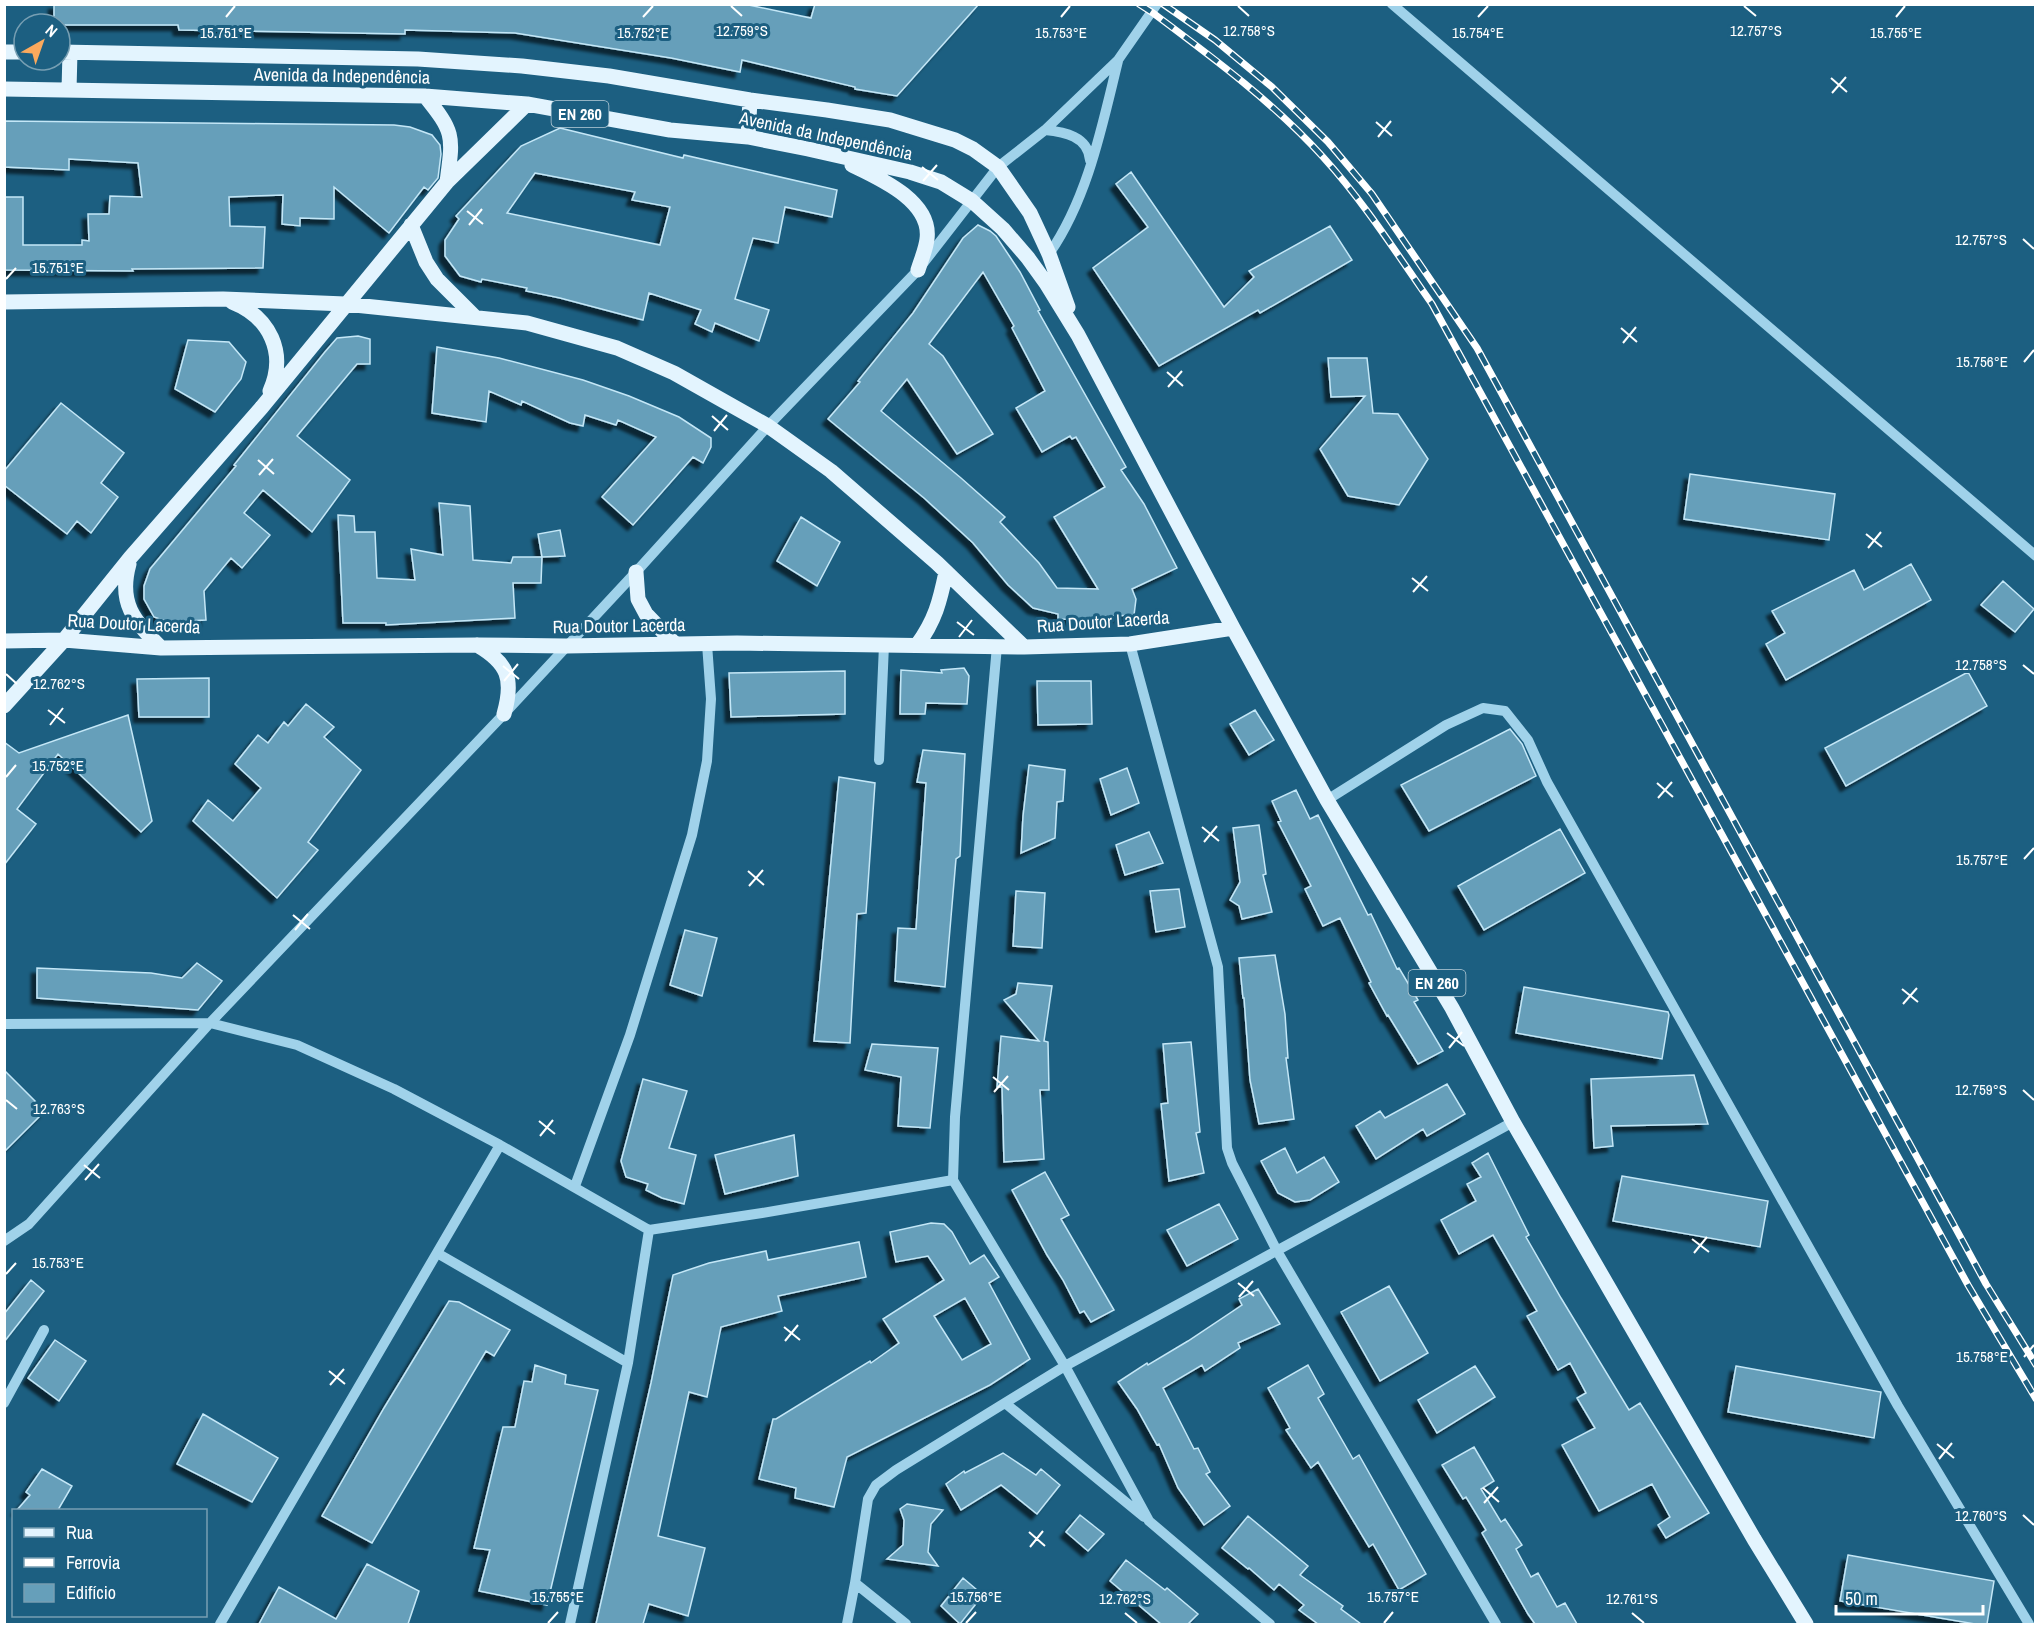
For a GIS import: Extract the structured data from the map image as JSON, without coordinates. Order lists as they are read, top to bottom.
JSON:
{
  "streets": {
    "main road": ["Avenida da Independência", "EN 260", "Rua Doutor Lacerda"]
  },
  "crossings": [
    ["Avenida da Independência", "EN 260"],
    ["EN 260", "Rua Doutor Lacerda"]
  ],
  "legend": ["Rua", "Ferrovia", "Edifício"],
  "scale_bar": "50 m",
  "north": "top right",
  "coordinates": [
    "12.759°S",
    "12.758°S",
    "12.757°S",
    "15.751°E",
    "15.752°E",
    "15.753°E",
    "15.754°E",
    "15.755°E",
    "15.756°E",
    "12.762°S",
    "15.757°E",
    "12.763°S",
    "15.758°E",
    "12.760°S",
    "12.761°S"
  ]
}
